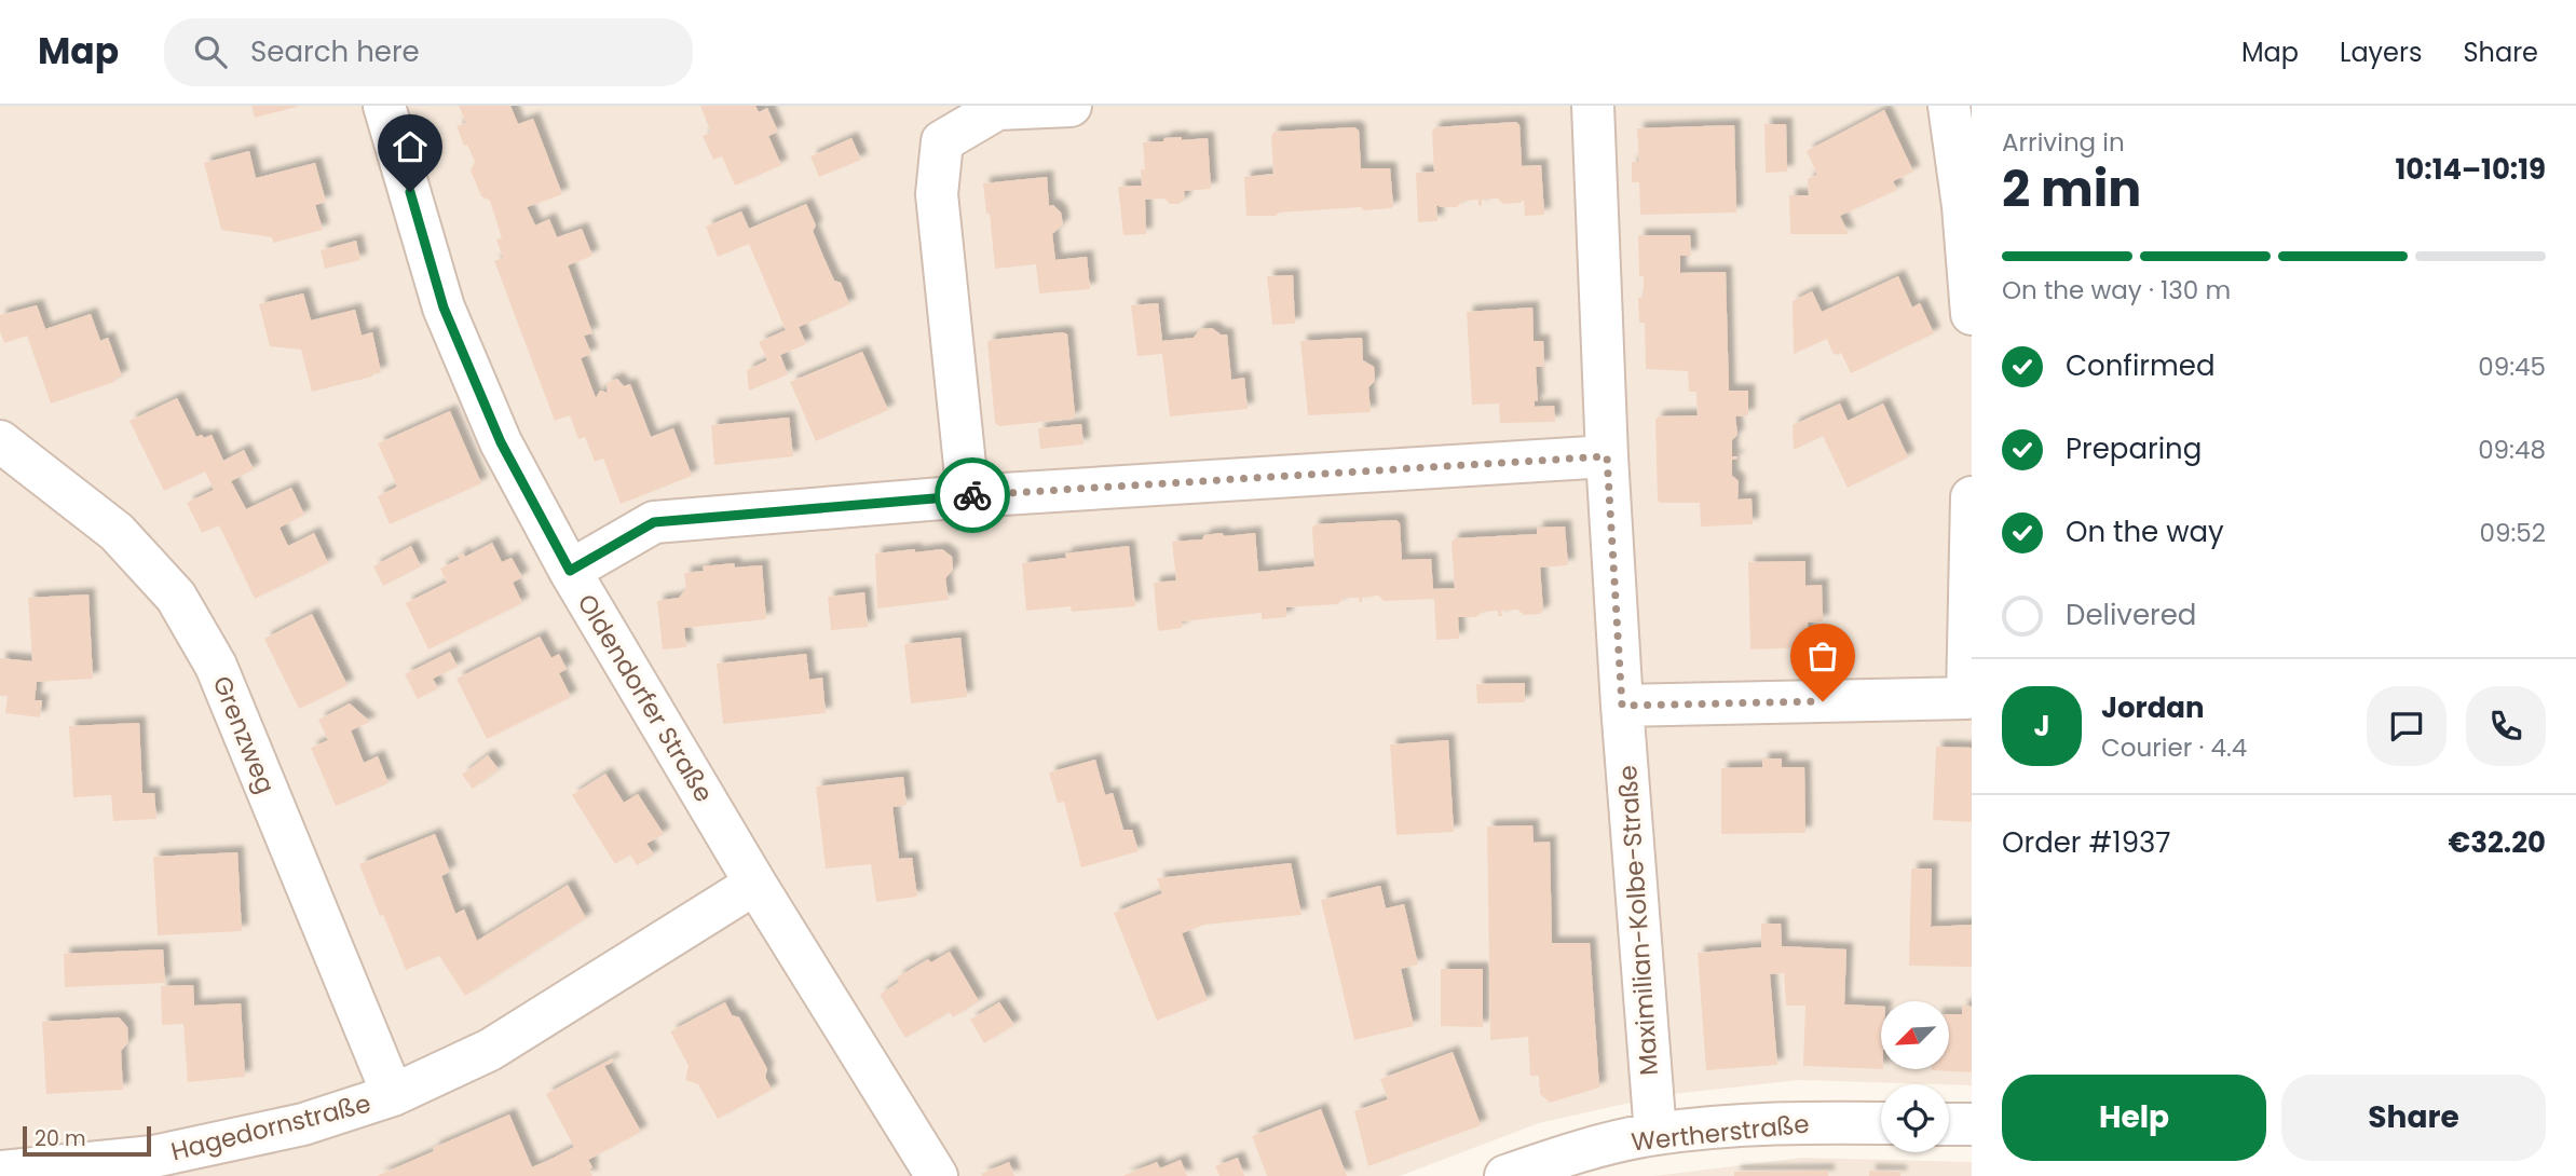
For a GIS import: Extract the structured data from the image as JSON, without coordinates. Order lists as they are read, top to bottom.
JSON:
{
  "streets": {
    "street": [
      "Oldendorfer Straße",
      "Grenzweg",
      "Maximilian-Kolbe-Straße",
      "Hagedornstraße",
      "Wertherstraße"
    ]
  },
  "crossings": [
    ["Oldendorfer Straße", "Hagedornstraße"],
    ["Grenzweg", "Hagedornstraße"],
    ["Maximilian-Kolbe-Straße", "Wertherstraße"]
  ],
  "scale_bar": "20 m",
  "north": "bottom left",
  "page": {
    "header": "Map",
    "search": "Search here",
    "nav": ["Map", "Layers", "Share"],
    "heading": ["2 min", "Arriving in", "10:14–10:19"],
    "panel": [
      "Jordan",
      "Courier · 4.4",
      "Order #1937",
      "€32.20"
    ],
    "bar": "On the way · 130 m",
    "list": [
      ["Confirmed", "09:45"],
      ["Preparing", "09:48"],
      ["On the way", "09:52"],
      "Delivered"
    ],
    "round": "J",
    "buttons": ["Help", "Share"],
    "scale": "20 m"
  }
}
